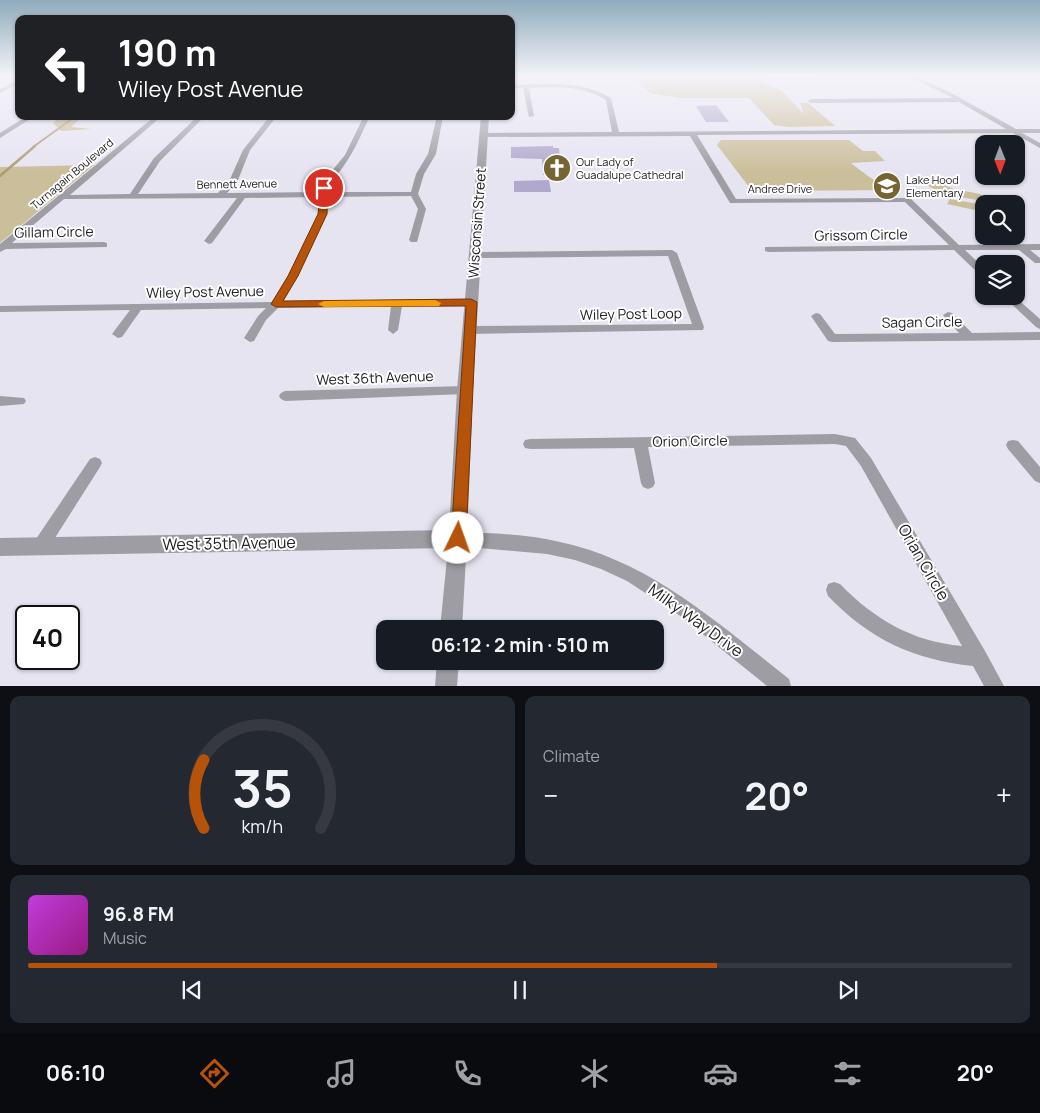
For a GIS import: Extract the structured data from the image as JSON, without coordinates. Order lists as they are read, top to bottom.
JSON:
{
  "streets": {
    "street": [
      "Turnagain Boulevard",
      "Bennett Avenue",
      "Andree Drive",
      "Wisconsin Street",
      "Gillam Circle",
      "Grissom Circle",
      "Wiley Post Avenue",
      "Wiley Post Loop",
      "Sagan Circle",
      "West 36th Avenue",
      "Orion Circle",
      "West 35th Avenue",
      "Orian Circle",
      "Milky Way Drive"
    ]
  },
  "crossings": [
    ["Turnagain Boulevard", "Bennett Avenue"],
    ["Turnagain Boulevard", "Gillam Circle"],
    ["Andree Drive", "Grissom Circle"],
    ["Wisconsin Street", "Wiley Post Avenue"],
    ["Wisconsin Street", "Wiley Post Loop"],
    ["Wisconsin Street", "West 36th Avenue"],
    ["Wisconsin Street", "West 35th Avenue"],
    ["Wisconsin Street", "Milky Way Drive"],
    ["Orion Circle", "Orian Circle"],
    ["West 35th Avenue", "Milky Way Drive"]
  ],
  "places": {
    "church": ["Our Lady of Guadalupe Cathedral"],
    "school or university": ["Lake Hood Elementary"]
  },
  "north": "bottom",
  "page": {
    "turn": ["190 m", "Wiley Post Avenue"],
    "limit": "40",
    "trip": "06:12 · 2 min · 510 m",
    "tile": "Climate",
    "heat": ["−", "20°", "+"],
    "song": ["96.8 FM", "Music"],
    "tabs": ["06:10", "20°"],
    "gauge": ["35", "km/h"]
  }
}
